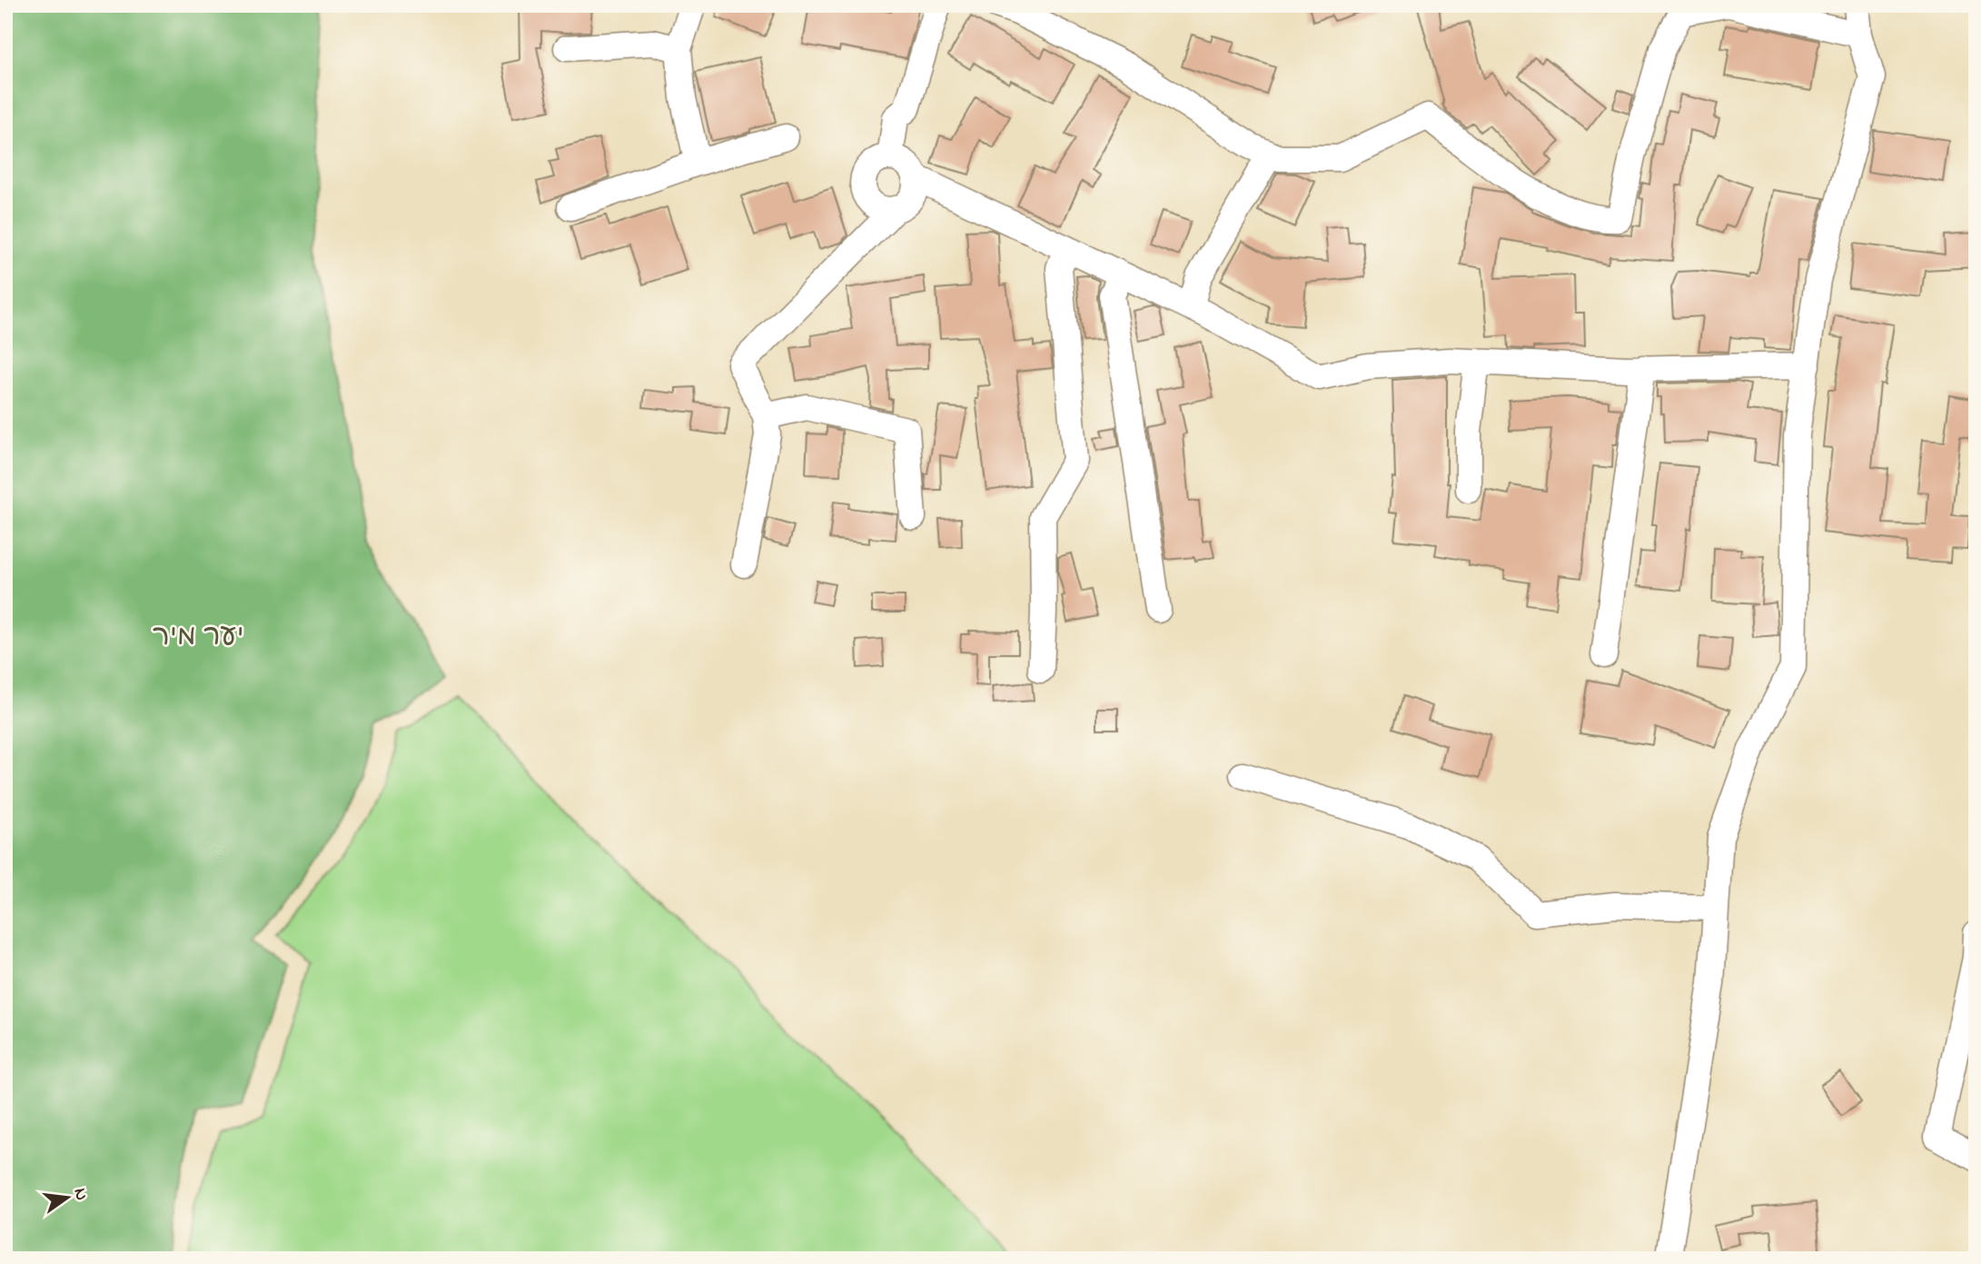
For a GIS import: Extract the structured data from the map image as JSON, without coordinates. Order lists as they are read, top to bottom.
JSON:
{
  "parks": ["יער מיר"],
  "north": "right"
}
